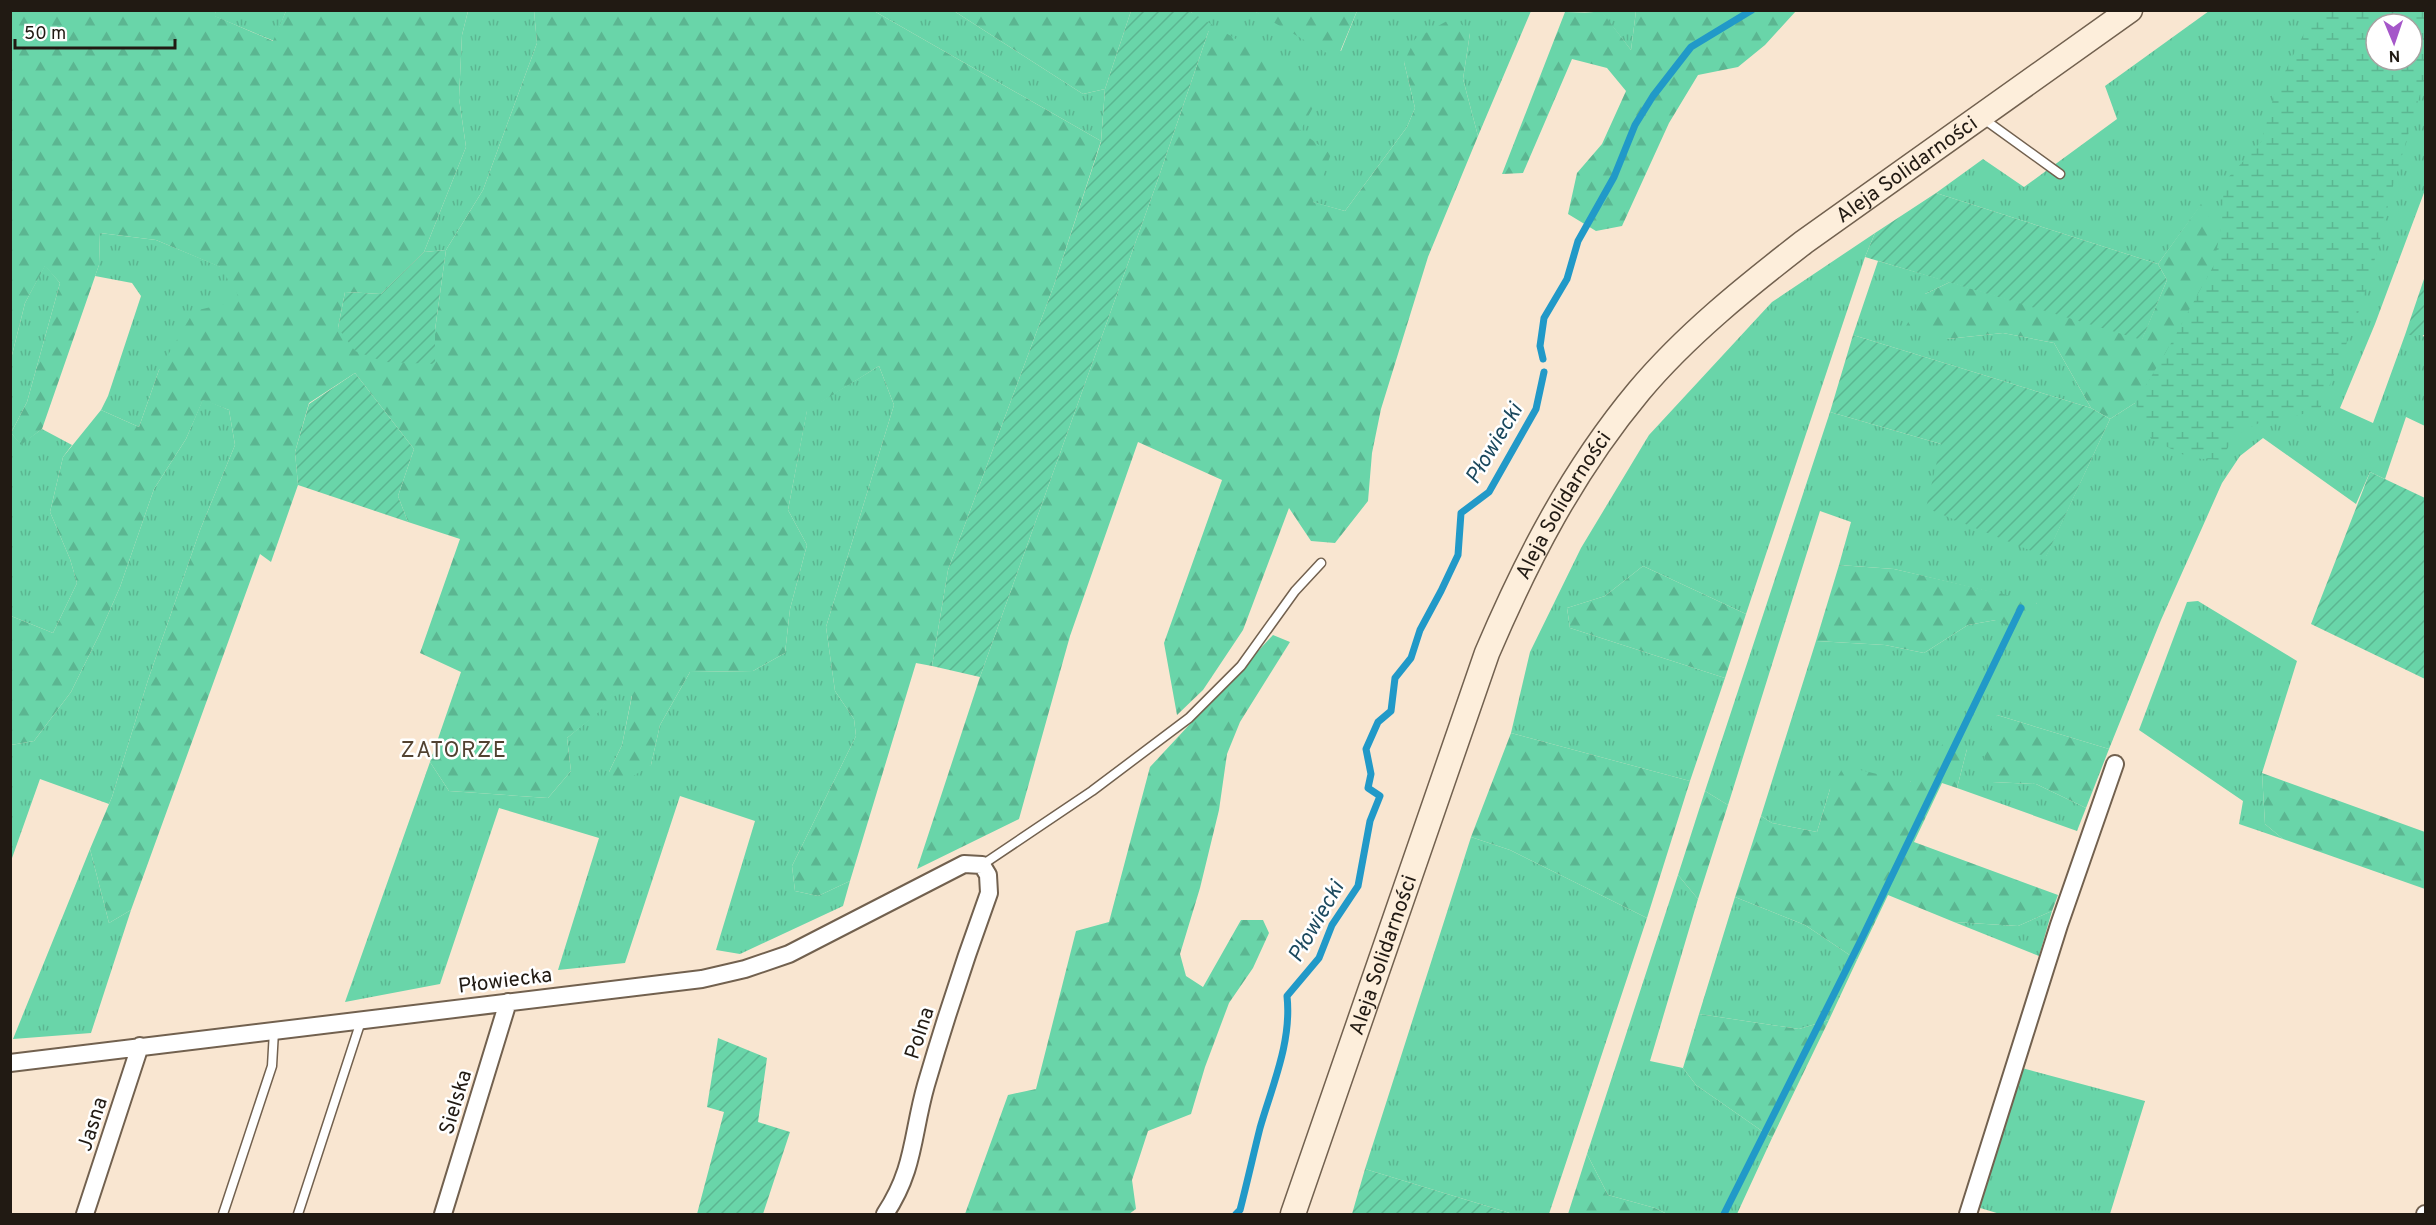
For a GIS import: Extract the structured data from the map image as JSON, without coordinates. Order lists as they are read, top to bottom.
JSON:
{
  "streets": {
    "main road": ["Aleja Solidarności"],
    "street": [
      "Płowiecka",
      "Polna",
      "Sielska",
      "Jasna"
    ]
  },
  "crossings": [
    ["Płowiecka", "Polna"],
    ["Płowiecka", "Sielska"],
    ["Płowiecka", "Jasna"]
  ],
  "districts": ["ZATORZE"],
  "water": ["Płowiecki"],
  "scale_bar": "50 m",
  "north": "bottom"
}
